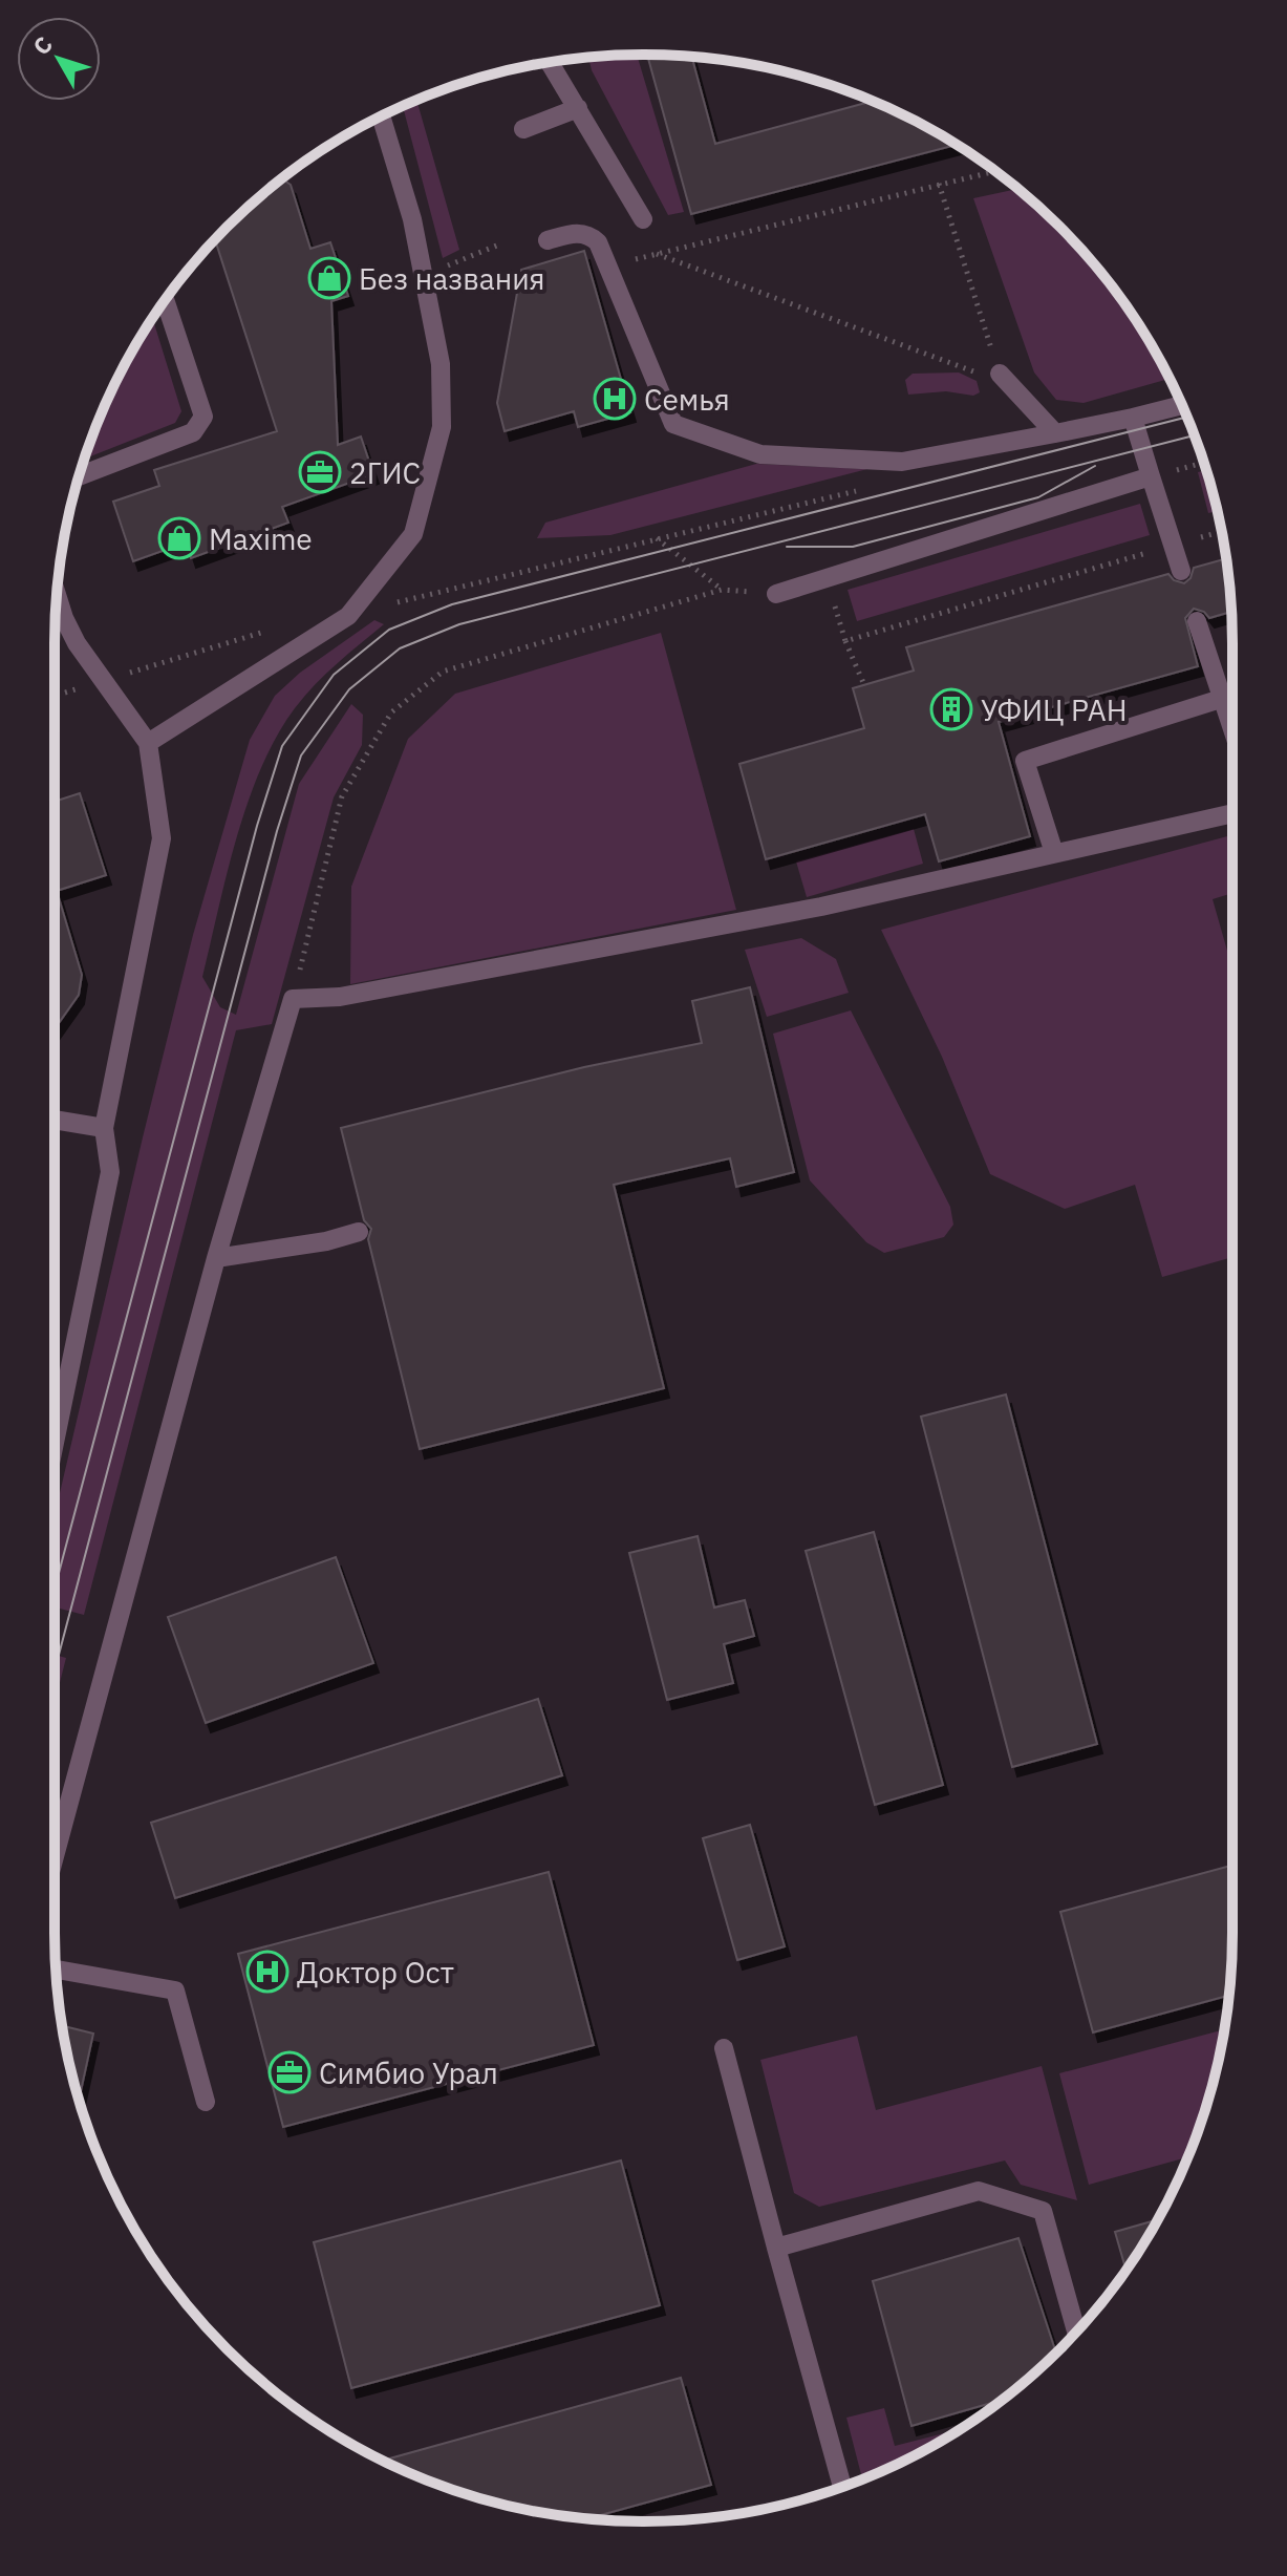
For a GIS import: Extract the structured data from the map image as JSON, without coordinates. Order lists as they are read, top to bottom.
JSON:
{
  "places": {
    "shop": ["Без названия", "Maxime"],
    "hospital": ["Семья", "Доктор Ост"],
    "office": ["2ГИС", "Симбио Урал"],
    "building": ["УФИЦ РАН"]
  },
  "north": "top left"
}
